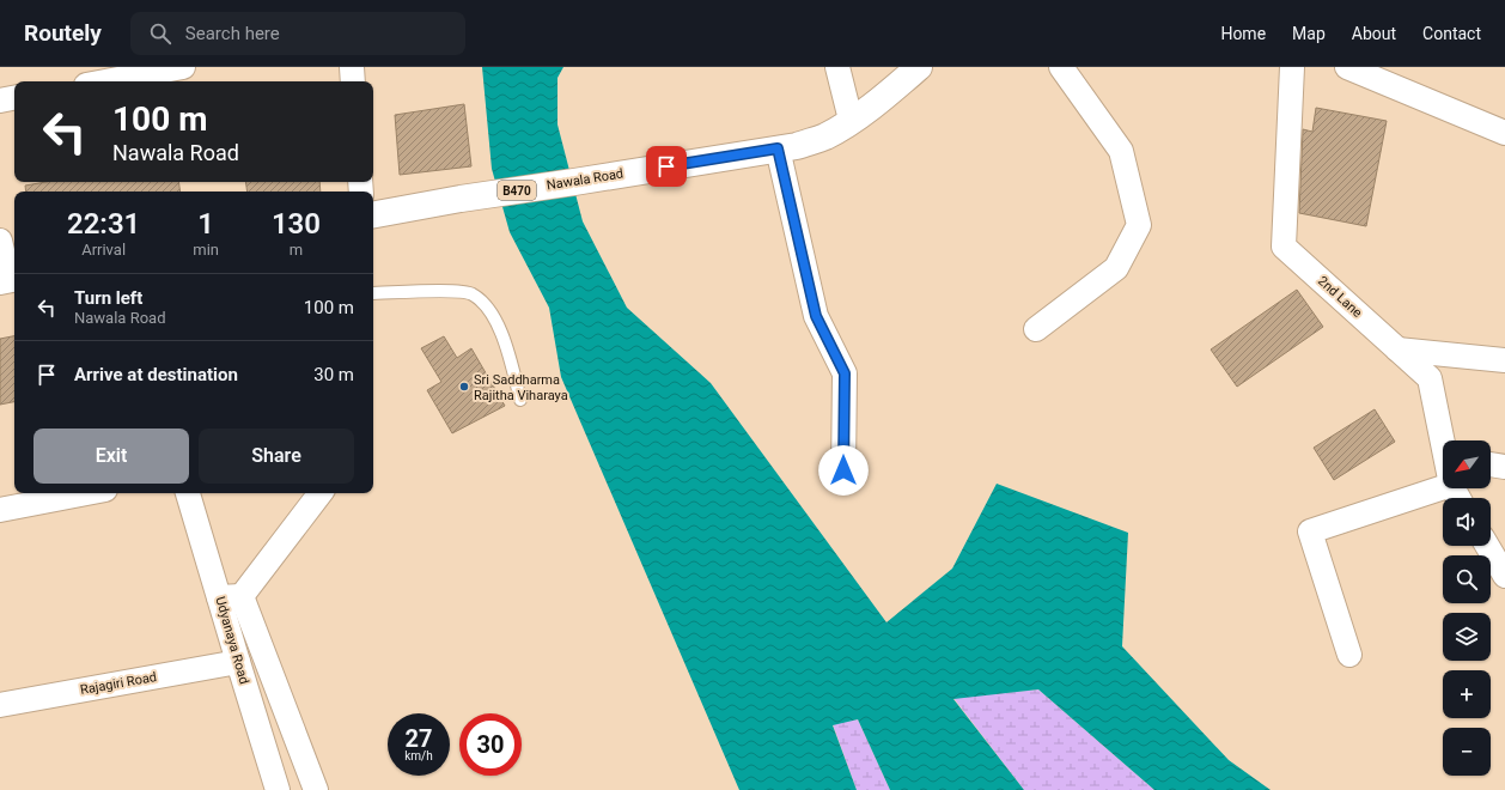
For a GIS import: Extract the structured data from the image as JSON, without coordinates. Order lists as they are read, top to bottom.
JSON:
{
  "streets": {
    "main road": ["Nawala Road", "B470"],
    "street": ["2nd Lane", "Udyanaya Road", "Rajagiri Road"]
  },
  "crossings": [
    ["Udyanaya Road", "Rajagiri Road"]
  ],
  "places": ["Sri Saddharma Rajitha Viharaya"],
  "north": "bottom left",
  "page": {
    "header": "Routely",
    "search": "Search here",
    "nav": [
      "Home",
      "Map",
      "About",
      "Contact"
    ],
    "turn": ["100 m", "Nawala Road"],
    "eta": [
      "22:31",
      "Arrival",
      "1",
      "min",
      "130",
      "m"
    ],
    "list": [
      {
        "name": "Turn left",
        "note": "Nawala Road",
        "value": "100 m"
      },
      {
        "name": "Arrive at destination",
        "value": "30 m"
      }
    ],
    "buttons": ["Exit", "Share"],
    "map_buttons": ["+", "−"],
    "speed": "27 km/h",
    "limit": "30"
  }
}
